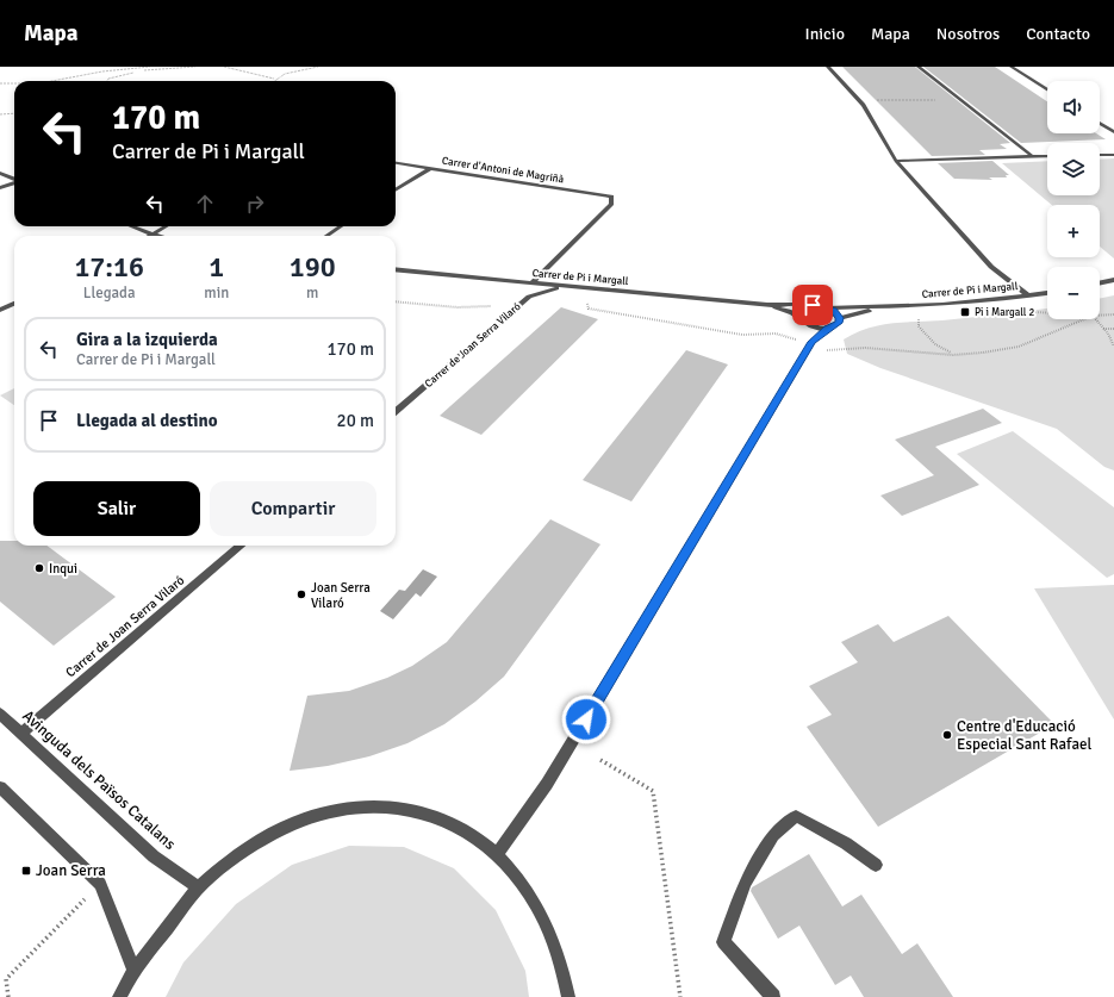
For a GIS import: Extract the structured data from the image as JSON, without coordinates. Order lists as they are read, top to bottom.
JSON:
{
  "streets": {
    "street": [
      "Carrer d'Antoni de Magriñà",
      "Carrer de Pi i Margall",
      "Carrer de Joan Serra Vilaró",
      "Avinguda dels Països Catalans"
    ]
  },
  "crossings": [
    ["Carrer d'Antoni de Magriñà", "Carrer de Pi i Margall"],
    ["Carrer de Pi i Margall", "Carrer de Joan Serra Vilaró"],
    ["Carrer de Joan Serra Vilaró", "Avinguda dels Països Catalans"]
  ],
  "places": {
    "transit": ["Pi i Margall 2", "Joan Serra"],
    "other": ["Inqui", "Joan Serra Vilaró", "Centre d'Educació Especial Sant Rafael"]
  },
  "page": {
    "header": "Mapa",
    "nav": [
      "Inicio",
      "Mapa",
      "Nosotros",
      "Contacto"
    ],
    "map_buttons": ["+", "−"],
    "turn": ["170 m", "Carrer de Pi i Margall"],
    "eta": [
      "17:16",
      "Llegada",
      "1",
      "min",
      "190",
      "m"
    ],
    "list": [
      {
        "name": "Gira a la izquierda",
        "note": "Carrer de Pi i Margall",
        "value": "170 m"
      },
      {
        "name": "Llegada al destino",
        "value": "20 m"
      }
    ],
    "buttons": ["Salir", "Compartir"]
  }
}
